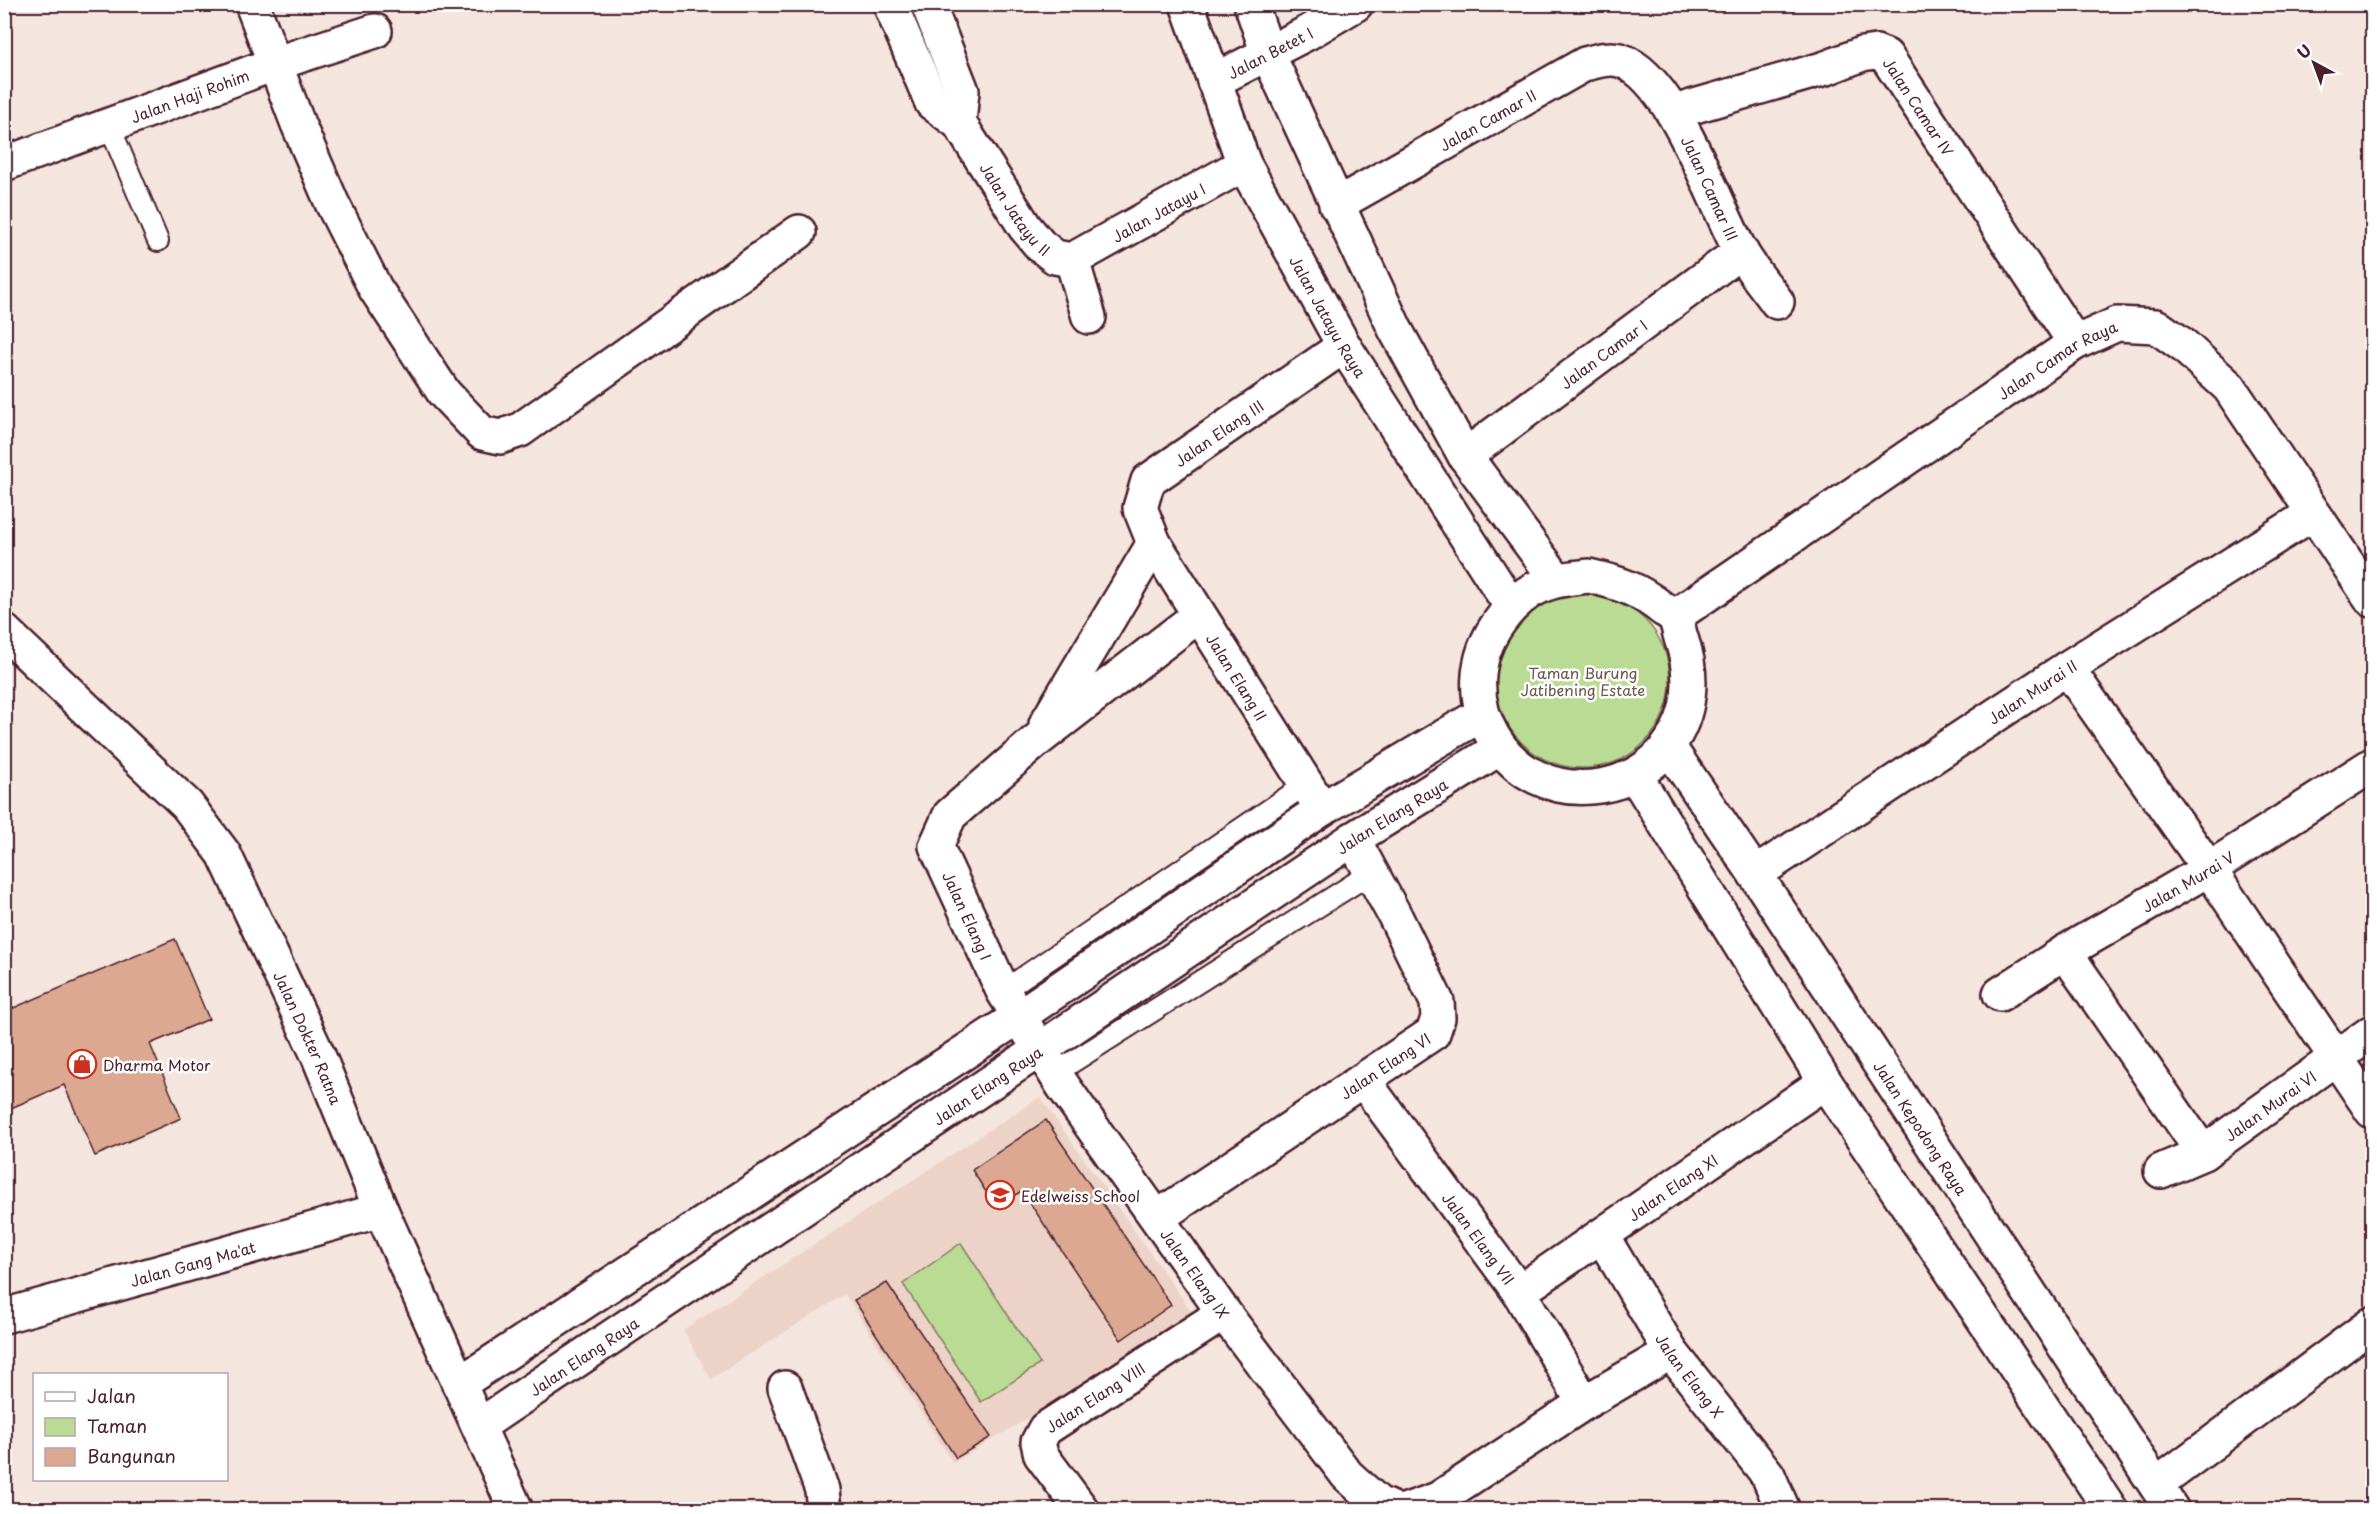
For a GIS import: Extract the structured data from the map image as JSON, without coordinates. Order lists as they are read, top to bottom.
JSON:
{
  "streets": {
    "street": [
      "Jalan Betet I",
      "Jalan Haji Rohim",
      "Jalan Camar IV",
      "Jalan Camar II",
      "Jalan Camar III",
      "Jalan Jatayu II",
      "Jalan Jatayu I",
      "Jalan Jatayu Raya",
      "Jalan Camar I",
      "Jalan Camar Raya",
      "Jalan Elang III",
      "Jalan Elang II",
      "Jalan Murai II",
      "Jalan Elang Raya",
      "Jalan Murai V",
      "Jalan Elang I",
      "Jalan Dokter Ratna",
      "Jalan Elang VI",
      "Jalan Murai VI",
      "Jalan Kepodong Raya",
      "Jalan Elang XI",
      "Jalan Elang VII",
      "Jalan Gang Ma'at",
      "Jalan Elang IX",
      "Jalan Elang X",
      "Jalan Elang VIII"
    ]
  },
  "crossings": [
    ["Jalan Betet I", "Jalan Jatayu Raya"],
    ["Jalan Camar IV", "Jalan Camar III"],
    ["Jalan Camar IV", "Jalan Camar Raya"],
    ["Jalan Camar II", "Jalan Camar III"],
    ["Jalan Camar III", "Jalan Camar I"],
    ["Jalan Jatayu II", "Jalan Jatayu I"],
    ["Jalan Jatayu I", "Jalan Jatayu Raya"],
    ["Jalan Jatayu Raya", "Jalan Camar Raya"],
    ["Jalan Jatayu Raya", "Jalan Elang III"],
    ["Jalan Jatayu Raya", "Jalan Elang Raya"],
    ["Jalan Jatayu Raya", "Jalan Kepodong Raya"],
    ["Jalan Camar Raya", "Jalan Murai II"],
    ["Jalan Camar Raya", "Jalan Elang Raya"],
    ["Jalan Camar Raya", "Jalan Kepodong Raya"],
    ["Jalan Elang III", "Jalan Elang II"],
    ["Jalan Murai II", "Jalan Kepodong Raya"],
    ["Jalan Elang Raya", "Jalan Dokter Ratna"],
    ["Jalan Elang Raya", "Jalan Elang VI"],
    ["Jalan Elang Raya", "Jalan Kepodong Raya"],
    ["Jalan Elang Raya", "Jalan Elang IX"],
    ["Jalan Elang I", "Jalan Elang IX"],
    ["Jalan Dokter Ratna", "Jalan Gang Ma'at"],
    ["Jalan Elang VI", "Jalan Elang VII"],
    ["Jalan Elang VI", "Jalan Elang IX"],
    ["Jalan Elang XI", "Jalan Elang VII"],
    ["Jalan Elang XI", "Jalan Elang X"],
    ["Jalan Elang IX", "Jalan Elang VIII"]
  ],
  "parks": ["Taman Burung Jatibening Estate"],
  "places": {
    "shop": ["Dharma Motor"],
    "school or university": ["Edelweiss School"]
  },
  "legend": ["Jalan", "Taman", "Bangunan"],
  "north": "top left"
}
